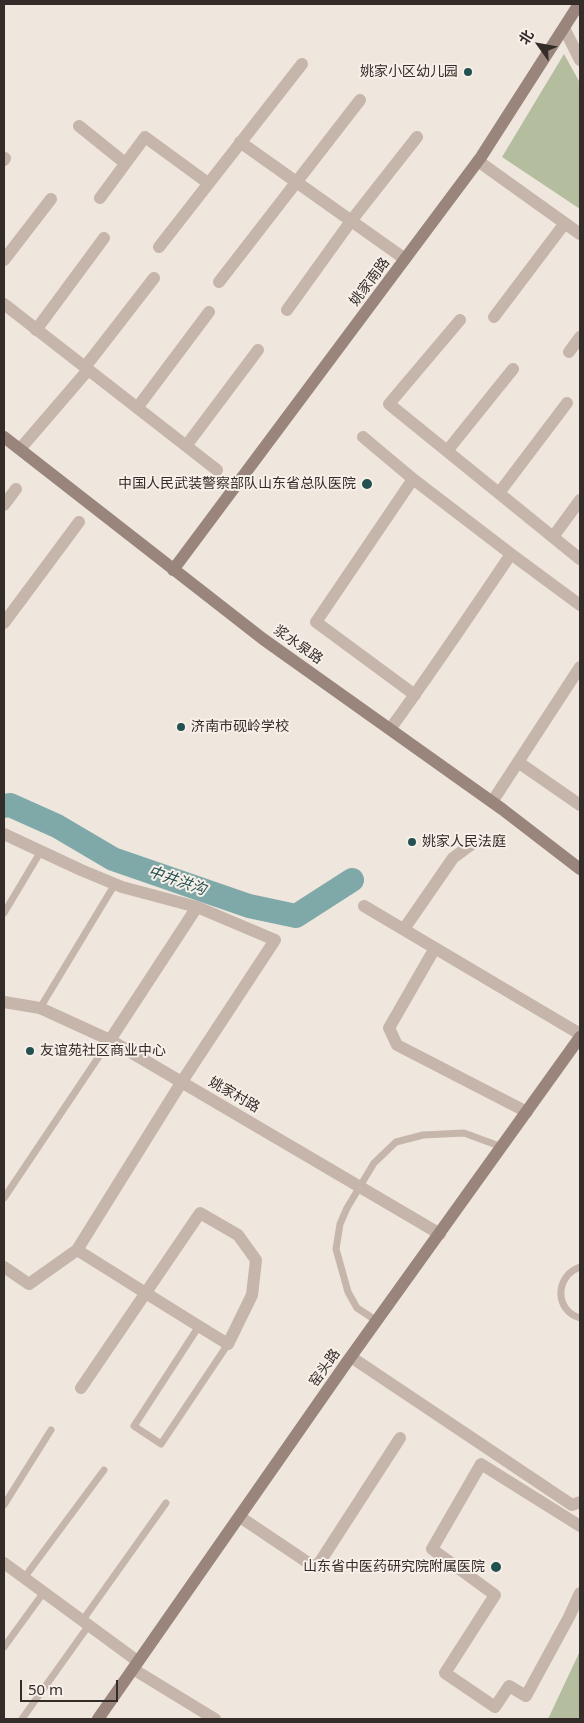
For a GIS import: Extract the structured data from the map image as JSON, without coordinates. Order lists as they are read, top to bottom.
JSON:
{
  "streets": {
    "main road": ["姚家南路", "浆水泉路", "窑头路"],
    "street": ["姚家村路"]
  },
  "crossings": [
    ["姚家南路", "浆水泉路"],
    ["姚家村路", "窑头路"]
  ],
  "water": ["中井洪沟"],
  "places": [
    "姚家小区幼儿园",
    "中国人民武装警察部队山东省总队医院",
    "济南市砚岭学校",
    "姚家人民法庭",
    "友谊苑社区商业中心",
    "山东省中医药研究院附属医院"
  ],
  "scale_bar": "50 m",
  "north": "top left"
}
